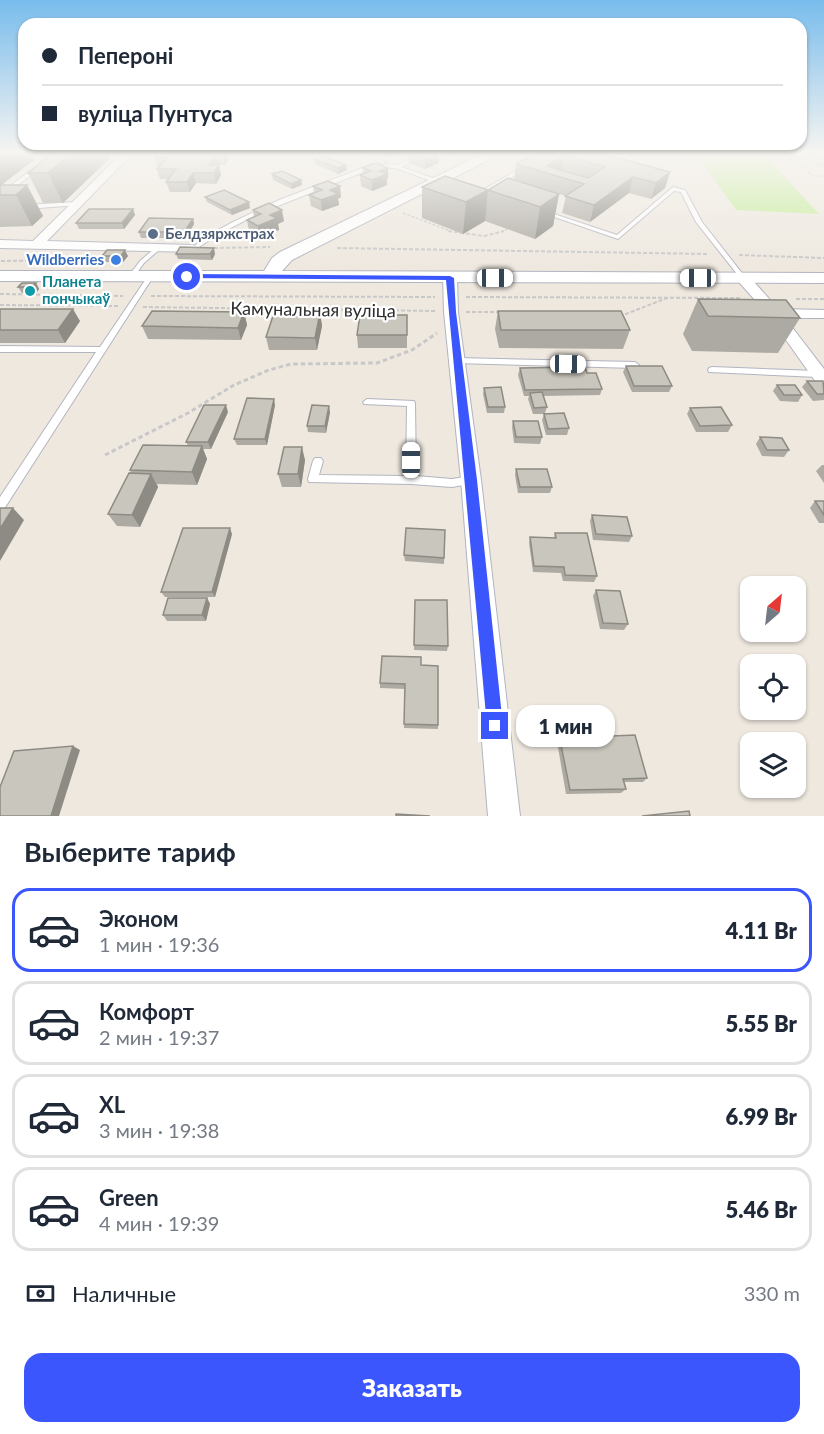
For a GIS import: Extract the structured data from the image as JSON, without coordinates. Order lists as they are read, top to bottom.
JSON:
{
  "streets": {
    "path": ["Камунальная вуліца"]
  },
  "places": ["Белдзяржстрах", "Wildberries", "Планета пончыкаў"],
  "north": "top right",
  "page": {
    "banner": ["Пепероні", "вуліца Пунтуса"],
    "bubble": "1 мин",
    "heading": "Выберите тариф",
    "list": [
      {
        "name": "Эконом",
        "note": "1 мин · 19:36",
        "value": "4.11 Br"
      },
      {
        "name": "Комфорт",
        "note": "2 мин · 19:37",
        "value": "5.55 Br"
      },
      {
        "name": "XL",
        "note": "3 мин · 19:38",
        "value": "6.99 Br"
      },
      {
        "name": "Green",
        "note": "4 мин · 19:39",
        "value": "5.46 Br"
      }
    ],
    "pay": ["Наличные", "330 m"],
    "buttons": "Заказать"
  }
}
